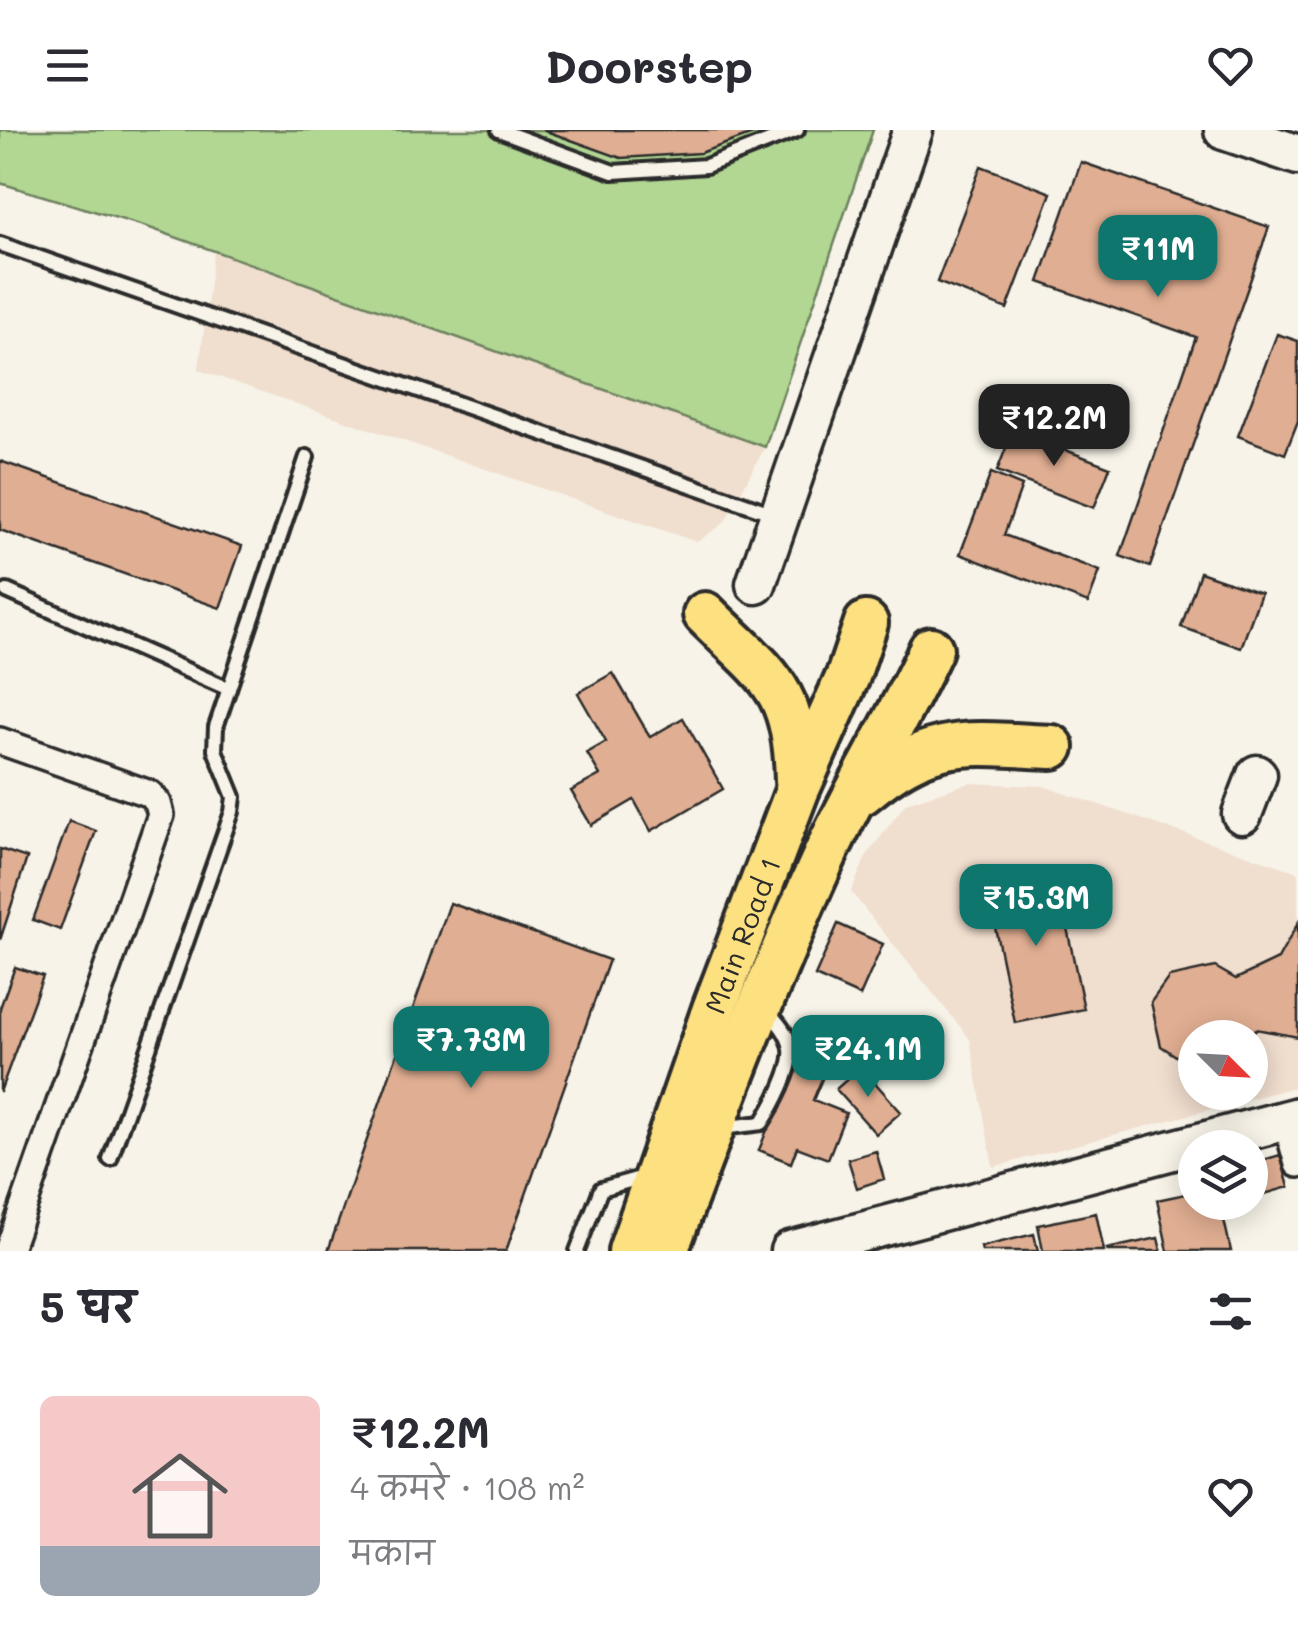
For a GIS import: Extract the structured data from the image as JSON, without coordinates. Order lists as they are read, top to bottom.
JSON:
{
  "streets": {
    "main road": ["Main Road 1"]
  },
  "north": "bottom right",
  "page": {
    "header": "Doorstep",
    "price": [
      "₹11M",
      "₹12.2M",
      "₹15.3M",
      "₹7.73M",
      "₹24.1M"
    ],
    "heading": "5 घर",
    "list": [
      {
        "name": "₹12.2M",
        "note": "4 कमरे · 108 m² · मकान"
      }
    ]
  }
}
